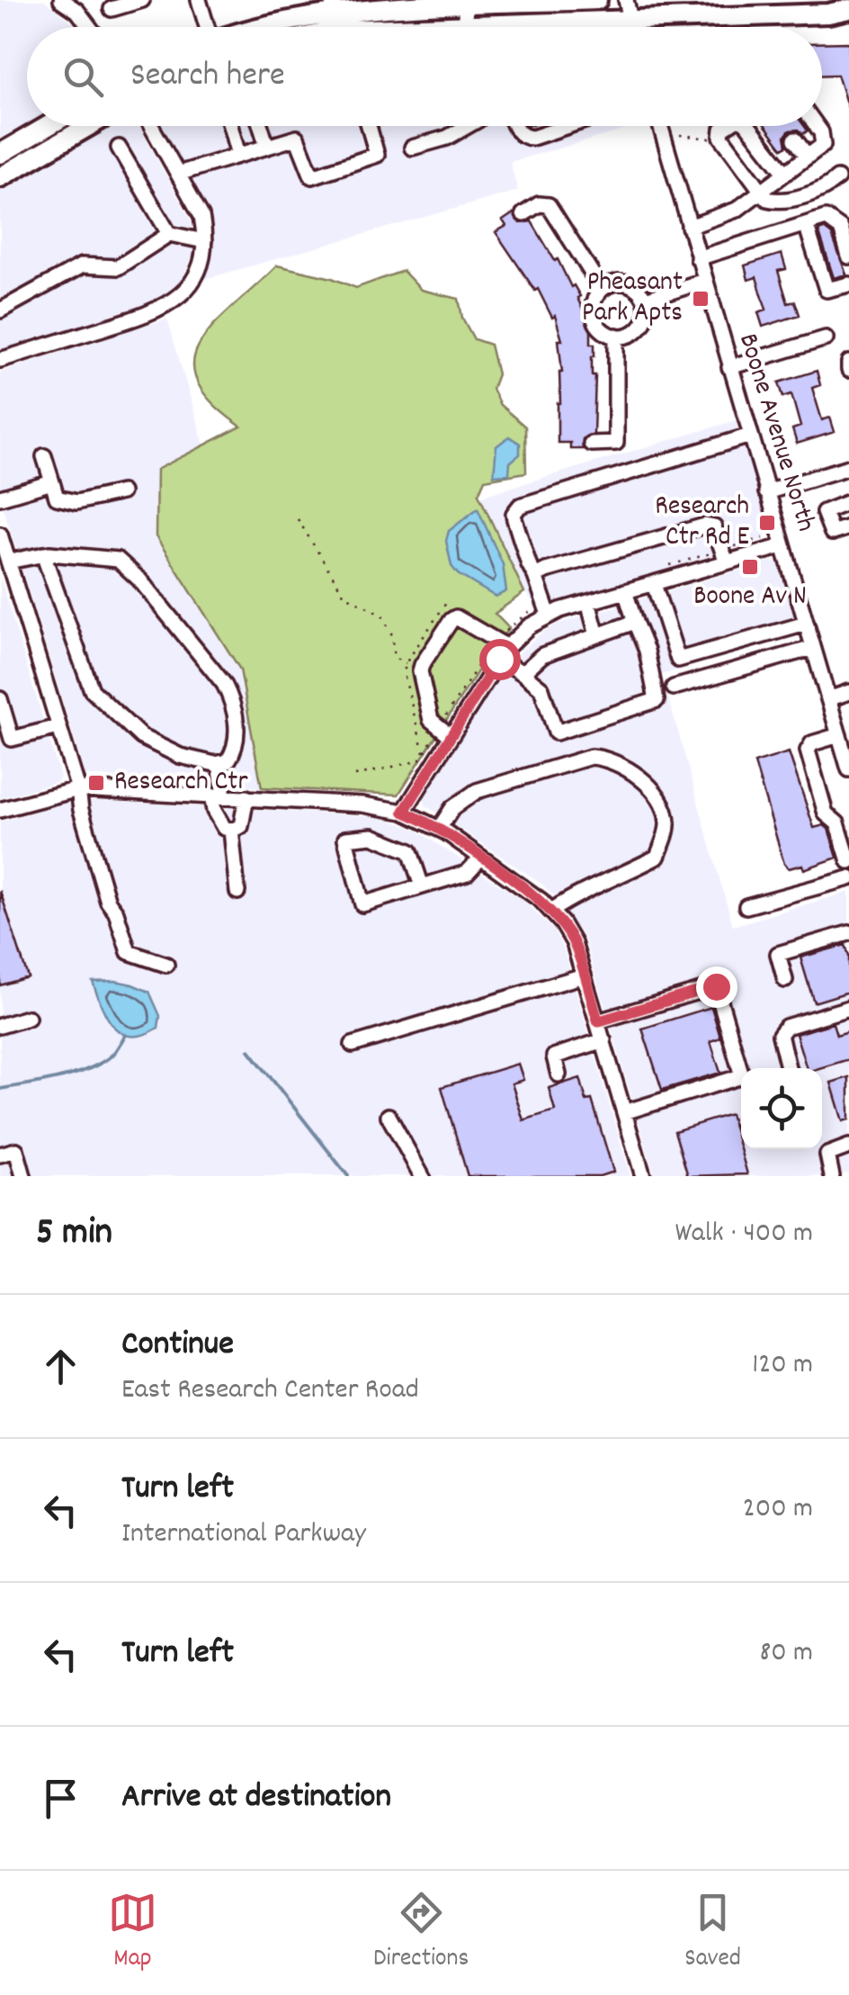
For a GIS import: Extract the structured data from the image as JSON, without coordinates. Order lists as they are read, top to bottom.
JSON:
{
  "streets": {
    "street": ["Boone Avenue North"]
  },
  "places": {
    "transit": [
      "Pheasant Park Apts",
      "Research Ctr Rd E",
      "Boone Av N",
      "Research Ctr"
    ]
  },
  "page": {
    "search": "Search here",
    "heading": ["5 min", "Walk · 400 m"],
    "list": [
      ["Continue", "East Research Center Road", "120 m"],
      ["Turn left", "International Parkway", "200 m"],
      ["Turn left", "80 m"],
      "Arrive at destination"
    ],
    "nav": ["Map", "Directions", "Saved"]
  }
}
